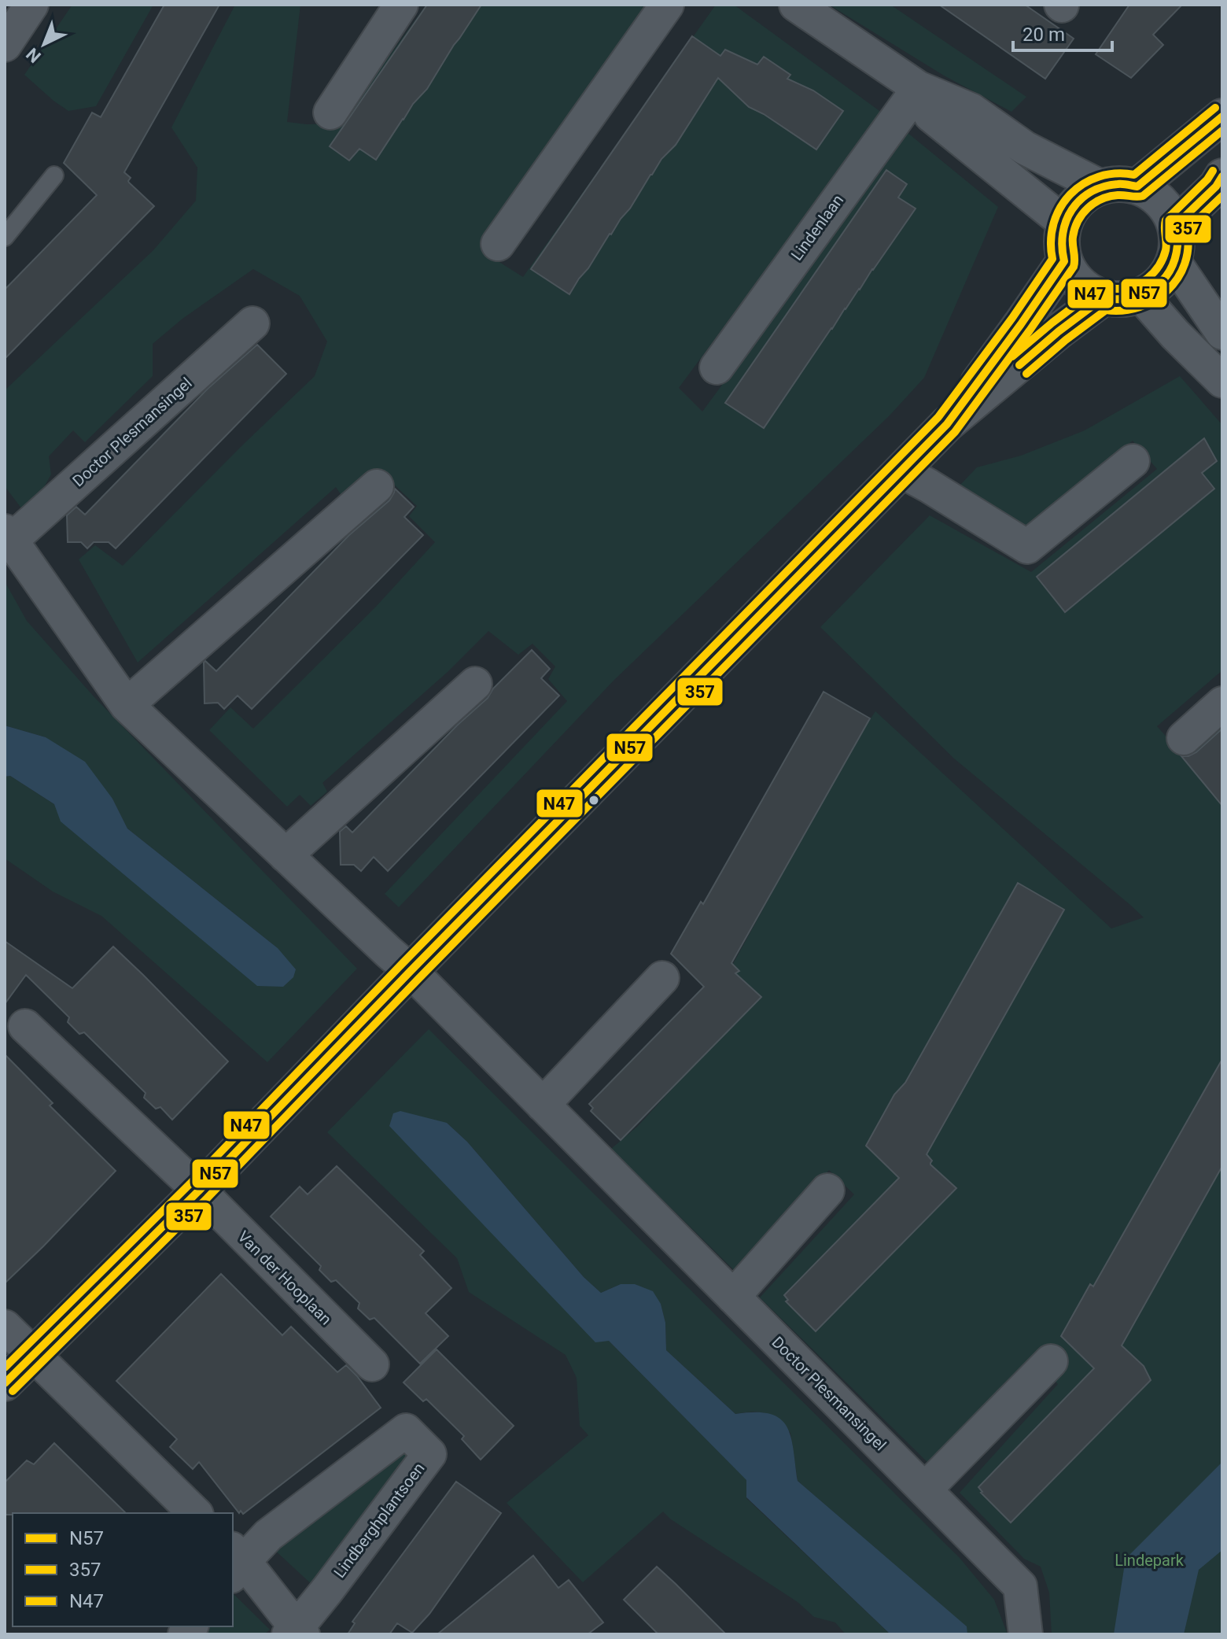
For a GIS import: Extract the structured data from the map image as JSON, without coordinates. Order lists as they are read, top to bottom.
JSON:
{
  "streets": {
    "street": [
      "Lindenlaan",
      "Doctor Plesmansingel",
      "Van der Hooplaan",
      "Lindberghplantsoen"
    ]
  },
  "parks": ["Lindepark"],
  "lines": ["transit line N47", "transit line N57", "transit line 357"],
  "legend": ["N57", "357", "N47"],
  "scale_bar": "20 m",
  "north": "bottom left"
}
